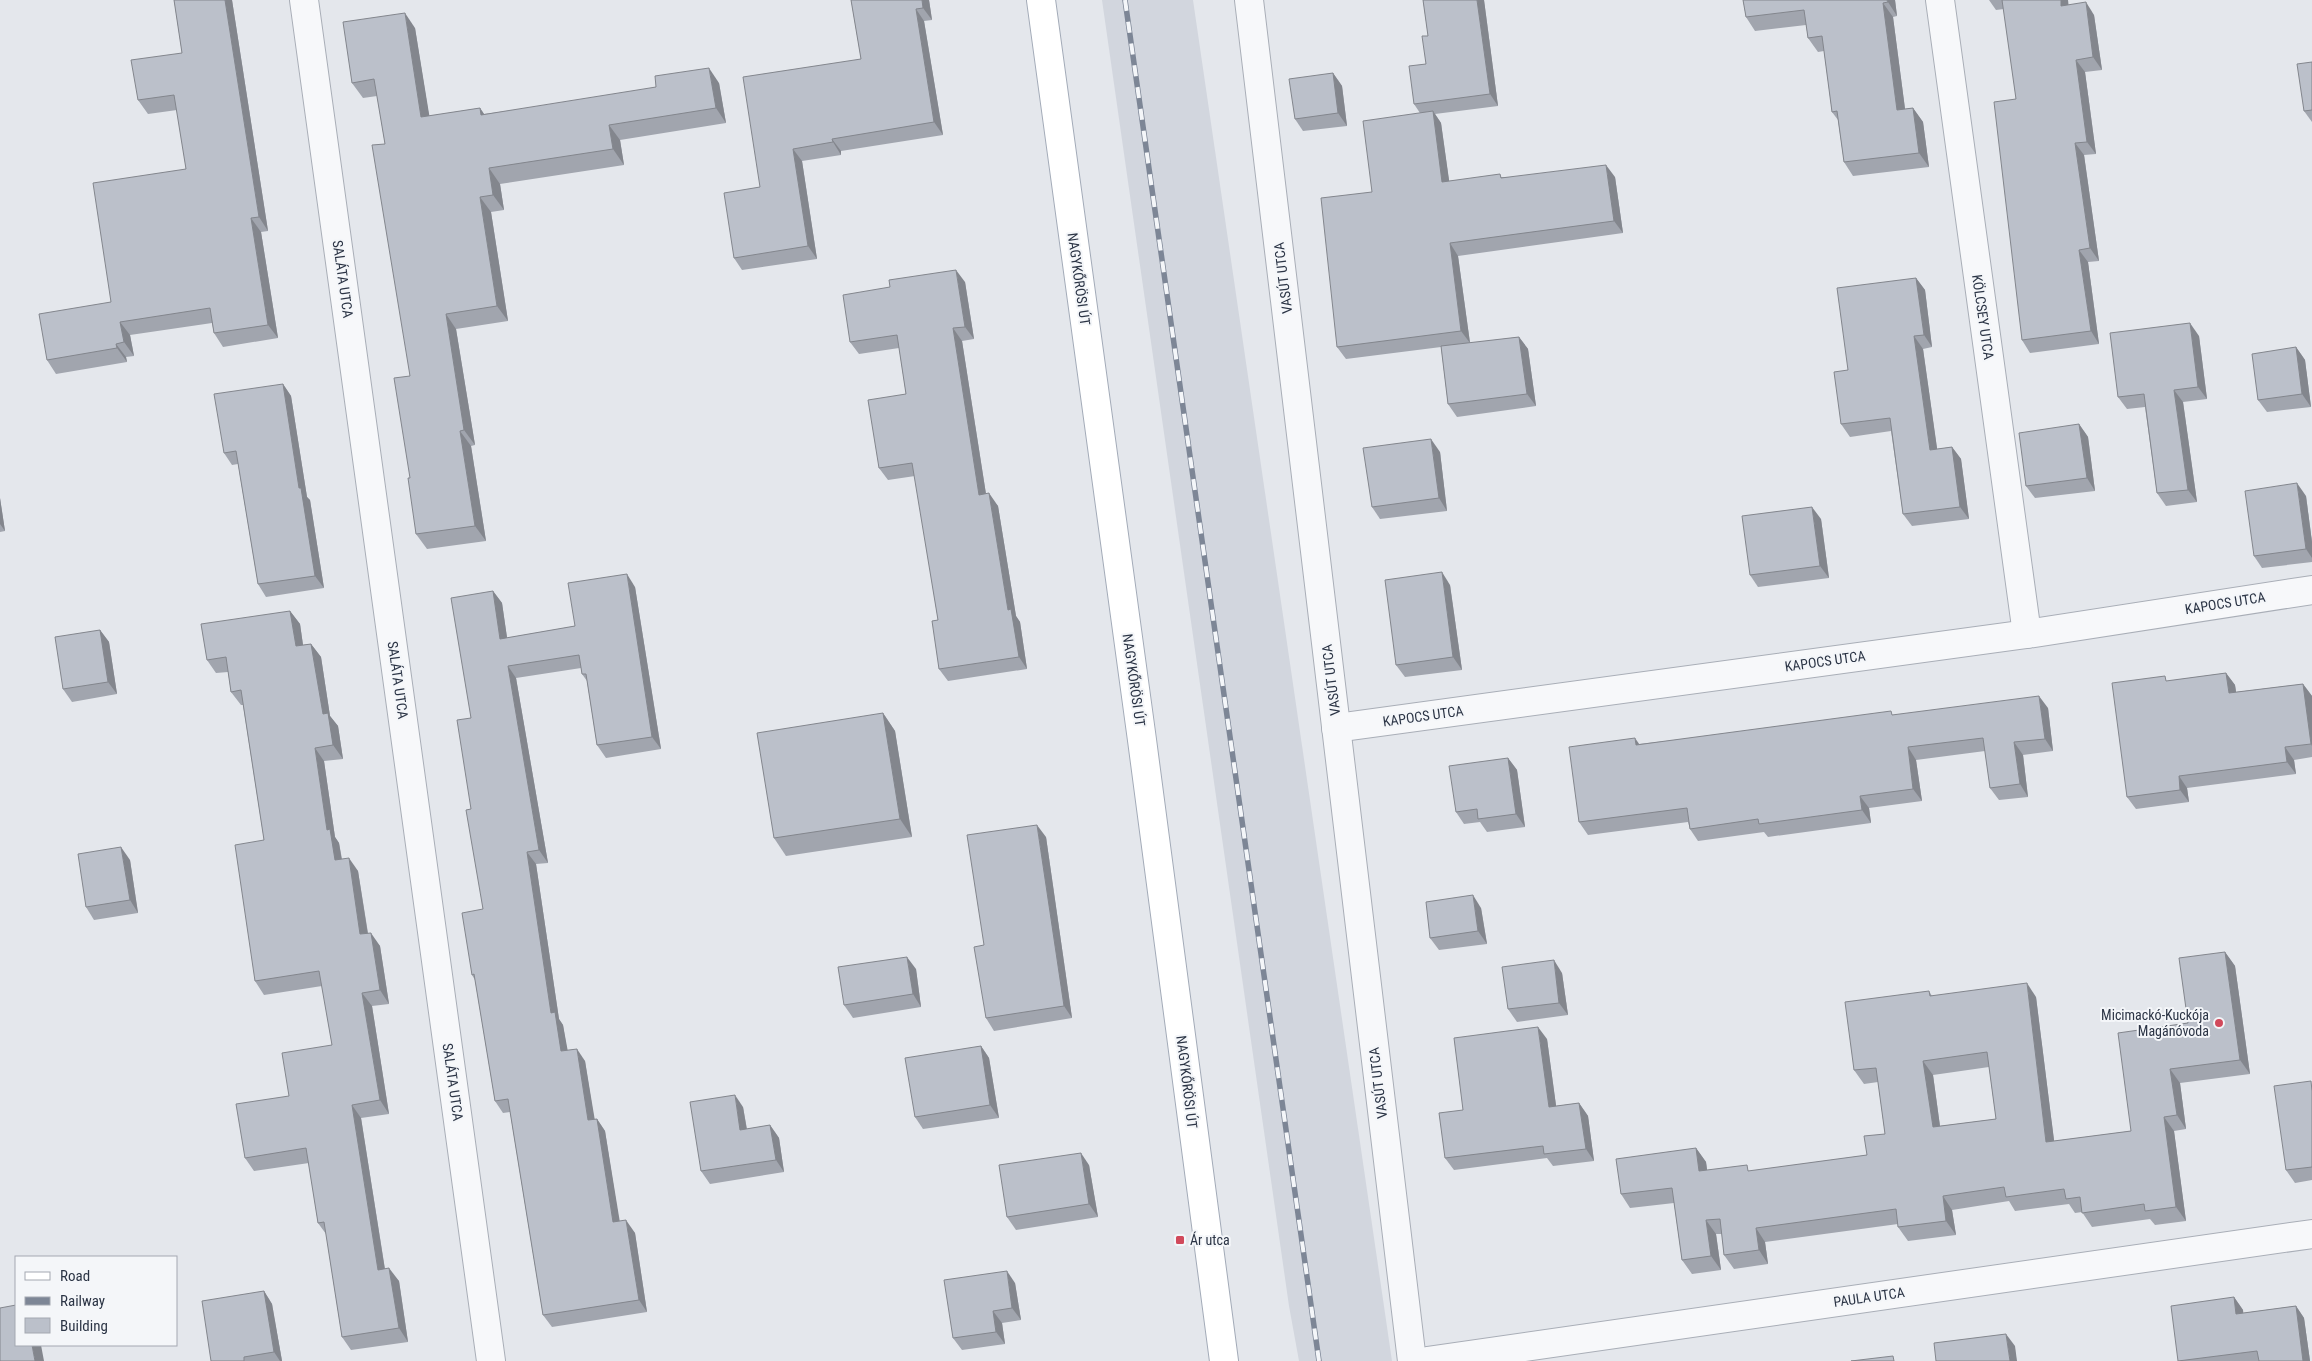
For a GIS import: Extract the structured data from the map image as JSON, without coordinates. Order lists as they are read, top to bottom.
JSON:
{
  "streets": {
    "main road": ["NAGYKŐRÖSI ÚT"],
    "street": [
      "VASÚT UTCA",
      "SALÁTA UTCA",
      "KÖLCSEY UTCA",
      "KAPOCS UTCA",
      "PAULA UTCA"
    ]
  },
  "crossings": [
    ["VASÚT UTCA", "KAPOCS UTCA"],
    ["KÖLCSEY UTCA", "KAPOCS UTCA"]
  ],
  "places": {
    "other": ["Micimackó-Kuckója Magánóvoda"],
    "transit": ["Ár utca"]
  },
  "legend": ["Road", "Railway", "Building"]
}
